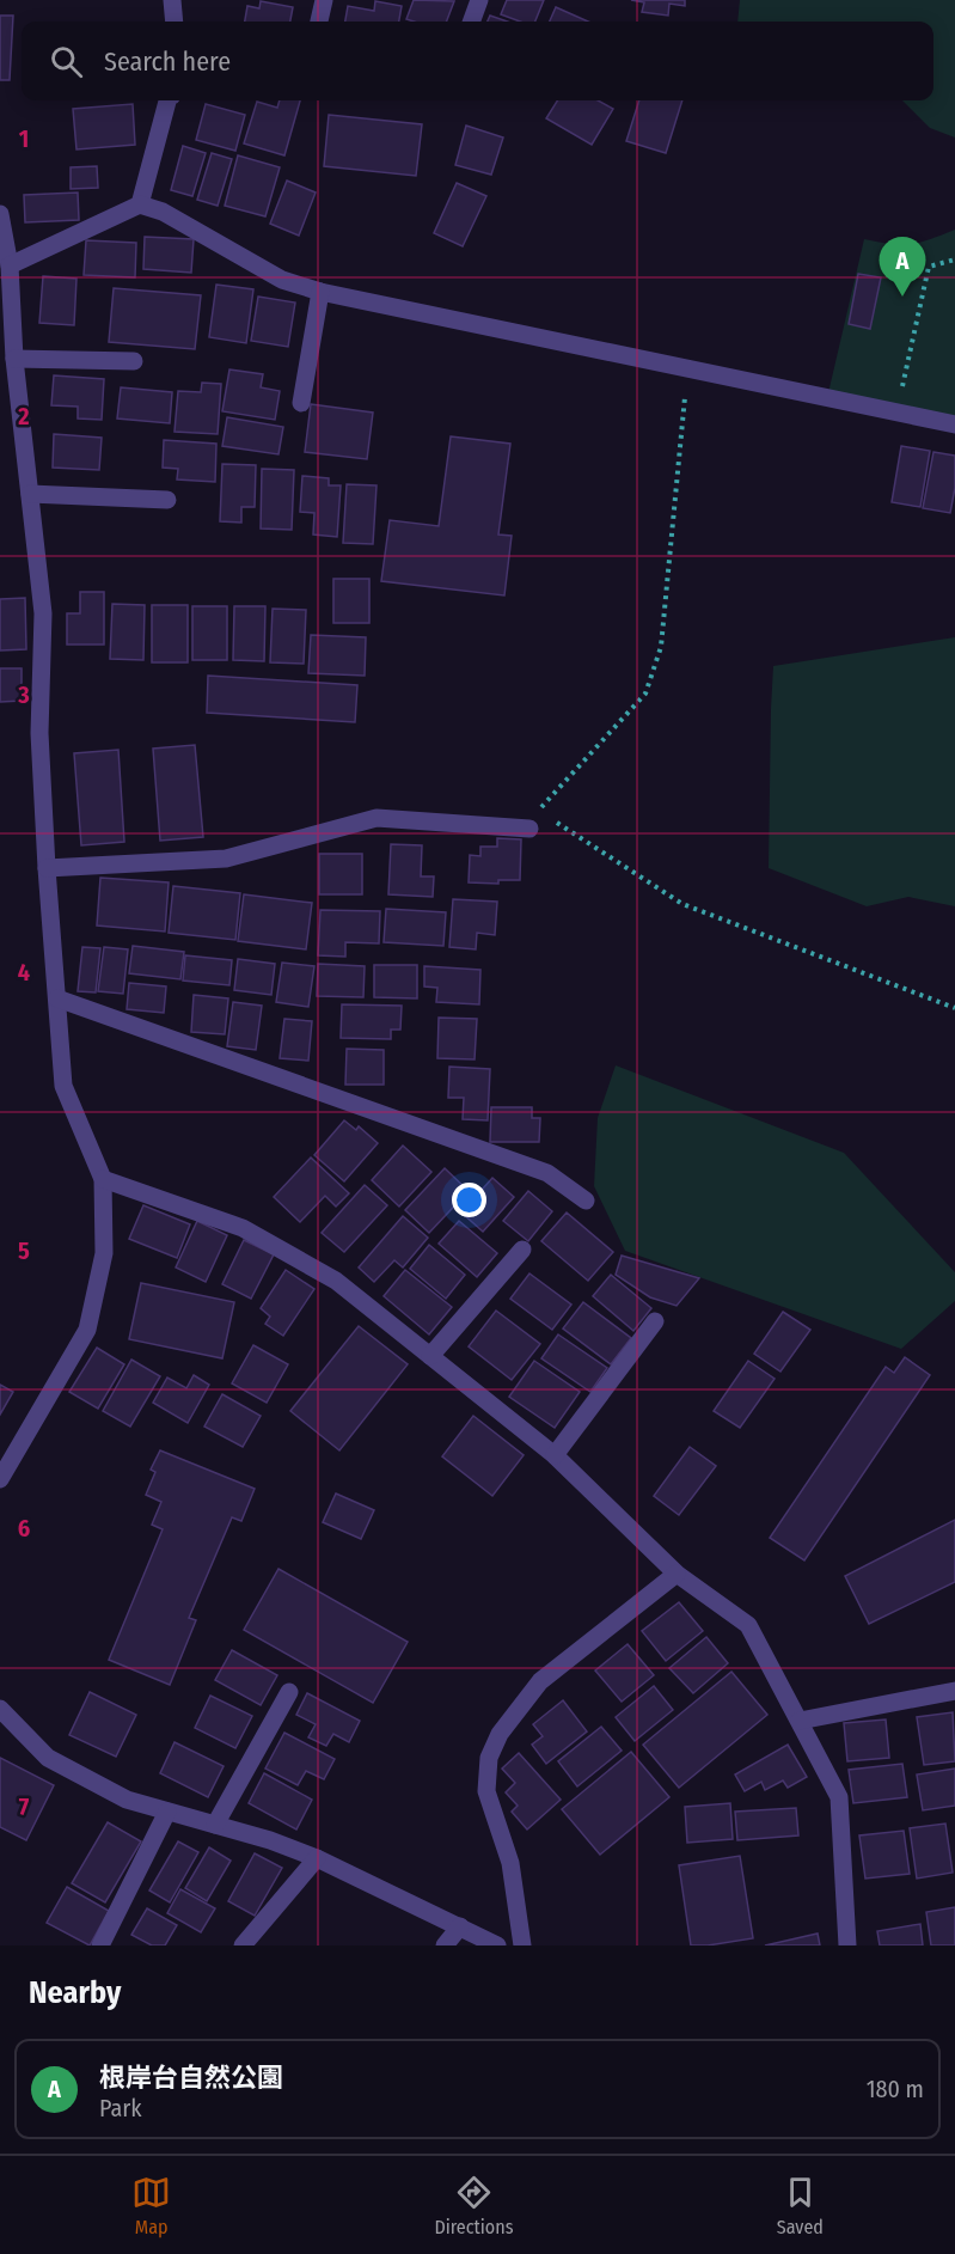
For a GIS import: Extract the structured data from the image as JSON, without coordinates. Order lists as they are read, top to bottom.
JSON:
{
  "page": {
    "search": "Search here",
    "pins": "A",
    "heading": "Nearby",
    "list": [
      {
        "mark": "A",
        "name": "根岸台自然公園",
        "note": "Park",
        "value": "180 m"
      }
    ],
    "nav": ["Map", "Directions", "Saved"]
  },
  "grid": {
    "rows": [
      "1",
      "2",
      "3",
      "4",
      "5",
      "6",
      "7"
    ]
  }
}
